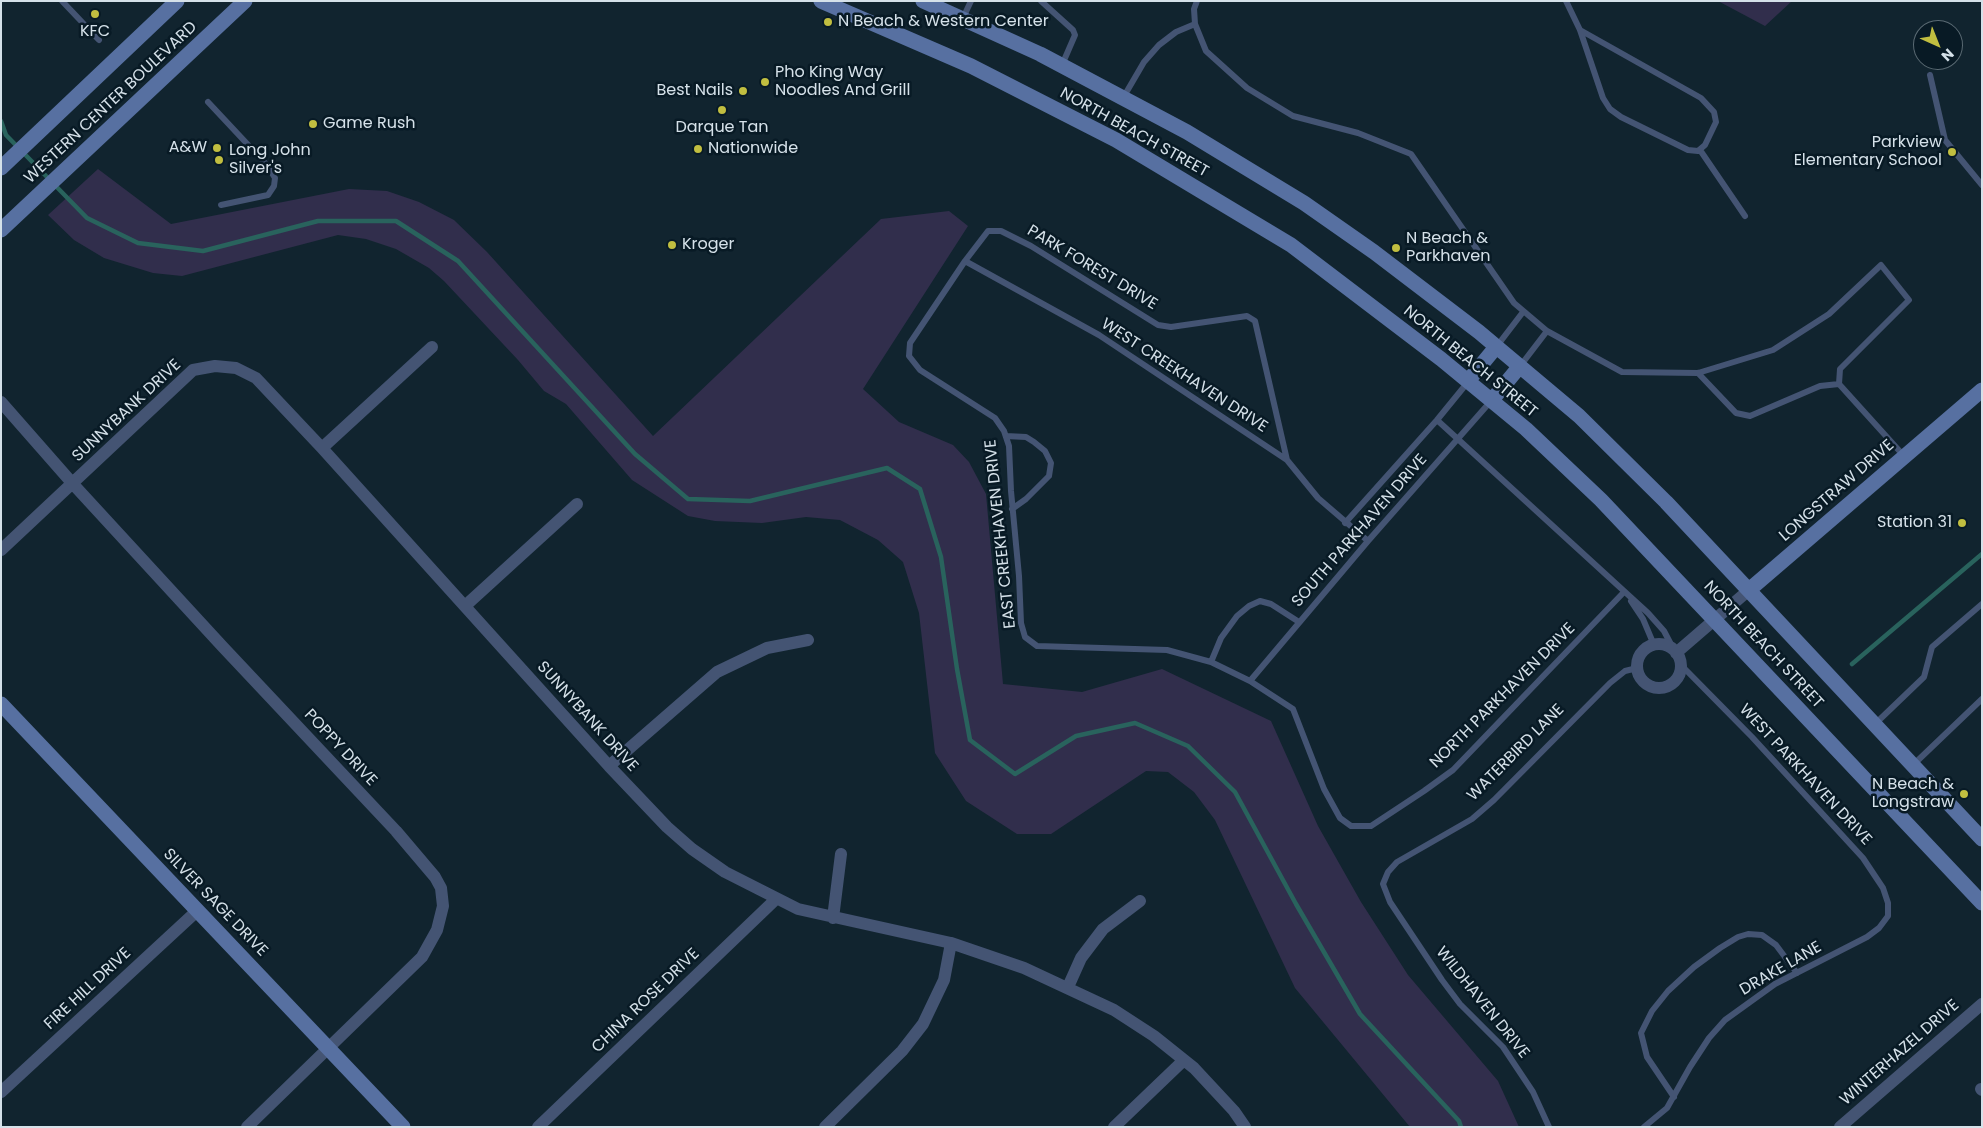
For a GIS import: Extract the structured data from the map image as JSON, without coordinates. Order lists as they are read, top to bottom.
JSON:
{
  "streets": {
    "main road": [
      "WESTERN CENTER BOULEVARD",
      "NORTH BEACH STREET",
      "LONGSTRAW DRIVE",
      "SILVER SAGE DRIVE"
    ],
    "street": [
      "SUNNYBANK DRIVE",
      "POPPY DRIVE",
      "FIRE HILL DRIVE",
      "CHINA ROSE DRIVE",
      "WINTERHAZEL DRIVE"
    ],
    "lane": [
      "PARK FOREST DRIVE",
      "WEST CREEKHAVEN DRIVE",
      "SOUTH PARKHAVEN DRIVE",
      "EAST CREEKHAVEN DRIVE",
      "NORTH PARKHAVEN DRIVE",
      "WATERBIRD LANE",
      "WEST PARKHAVEN DRIVE",
      "DRAKE LANE",
      "WILDHAVEN DRIVE"
    ]
  },
  "crossings": [
    ["NORTH BEACH STREET", "LONGSTRAW DRIVE"],
    ["NORTH BEACH STREET", "SOUTH PARKHAVEN DRIVE"],
    ["PARK FOREST DRIVE", "WEST CREEKHAVEN DRIVE"],
    ["PARK FOREST DRIVE", "EAST CREEKHAVEN DRIVE"],
    ["WEST CREEKHAVEN DRIVE", "SOUTH PARKHAVEN DRIVE"],
    ["WEST CREEKHAVEN DRIVE", "EAST CREEKHAVEN DRIVE"],
    ["SUNNYBANK DRIVE", "POPPY DRIVE"],
    ["SUNNYBANK DRIVE", "CHINA ROSE DRIVE"],
    ["SOUTH PARKHAVEN DRIVE", "NORTH PARKHAVEN DRIVE"],
    ["SOUTH PARKHAVEN DRIVE", "WEST PARKHAVEN DRIVE"],
    ["NORTH PARKHAVEN DRIVE", "WEST PARKHAVEN DRIVE"],
    ["POPPY DRIVE", "SILVER SAGE DRIVE"],
    ["WATERBIRD LANE", "WEST PARKHAVEN DRIVE"],
    ["WATERBIRD LANE", "WILDHAVEN DRIVE"],
    ["WEST PARKHAVEN DRIVE", "DRAKE LANE"],
    ["SILVER SAGE DRIVE", "FIRE HILL DRIVE"]
  ],
  "places": [
    "KFC",
    "N Beach & Western Center",
    "Pho King Way Noodles And Grill",
    "Best Nails",
    "Darque Tan",
    "Game Rush",
    "A&W",
    "Nationwide",
    "Parkview Elementary School",
    "Long John Silver's",
    "Kroger",
    "N Beach & Parkhaven",
    "Station 31",
    "N Beach & Longstraw"
  ],
  "north": "bottom right"
}
